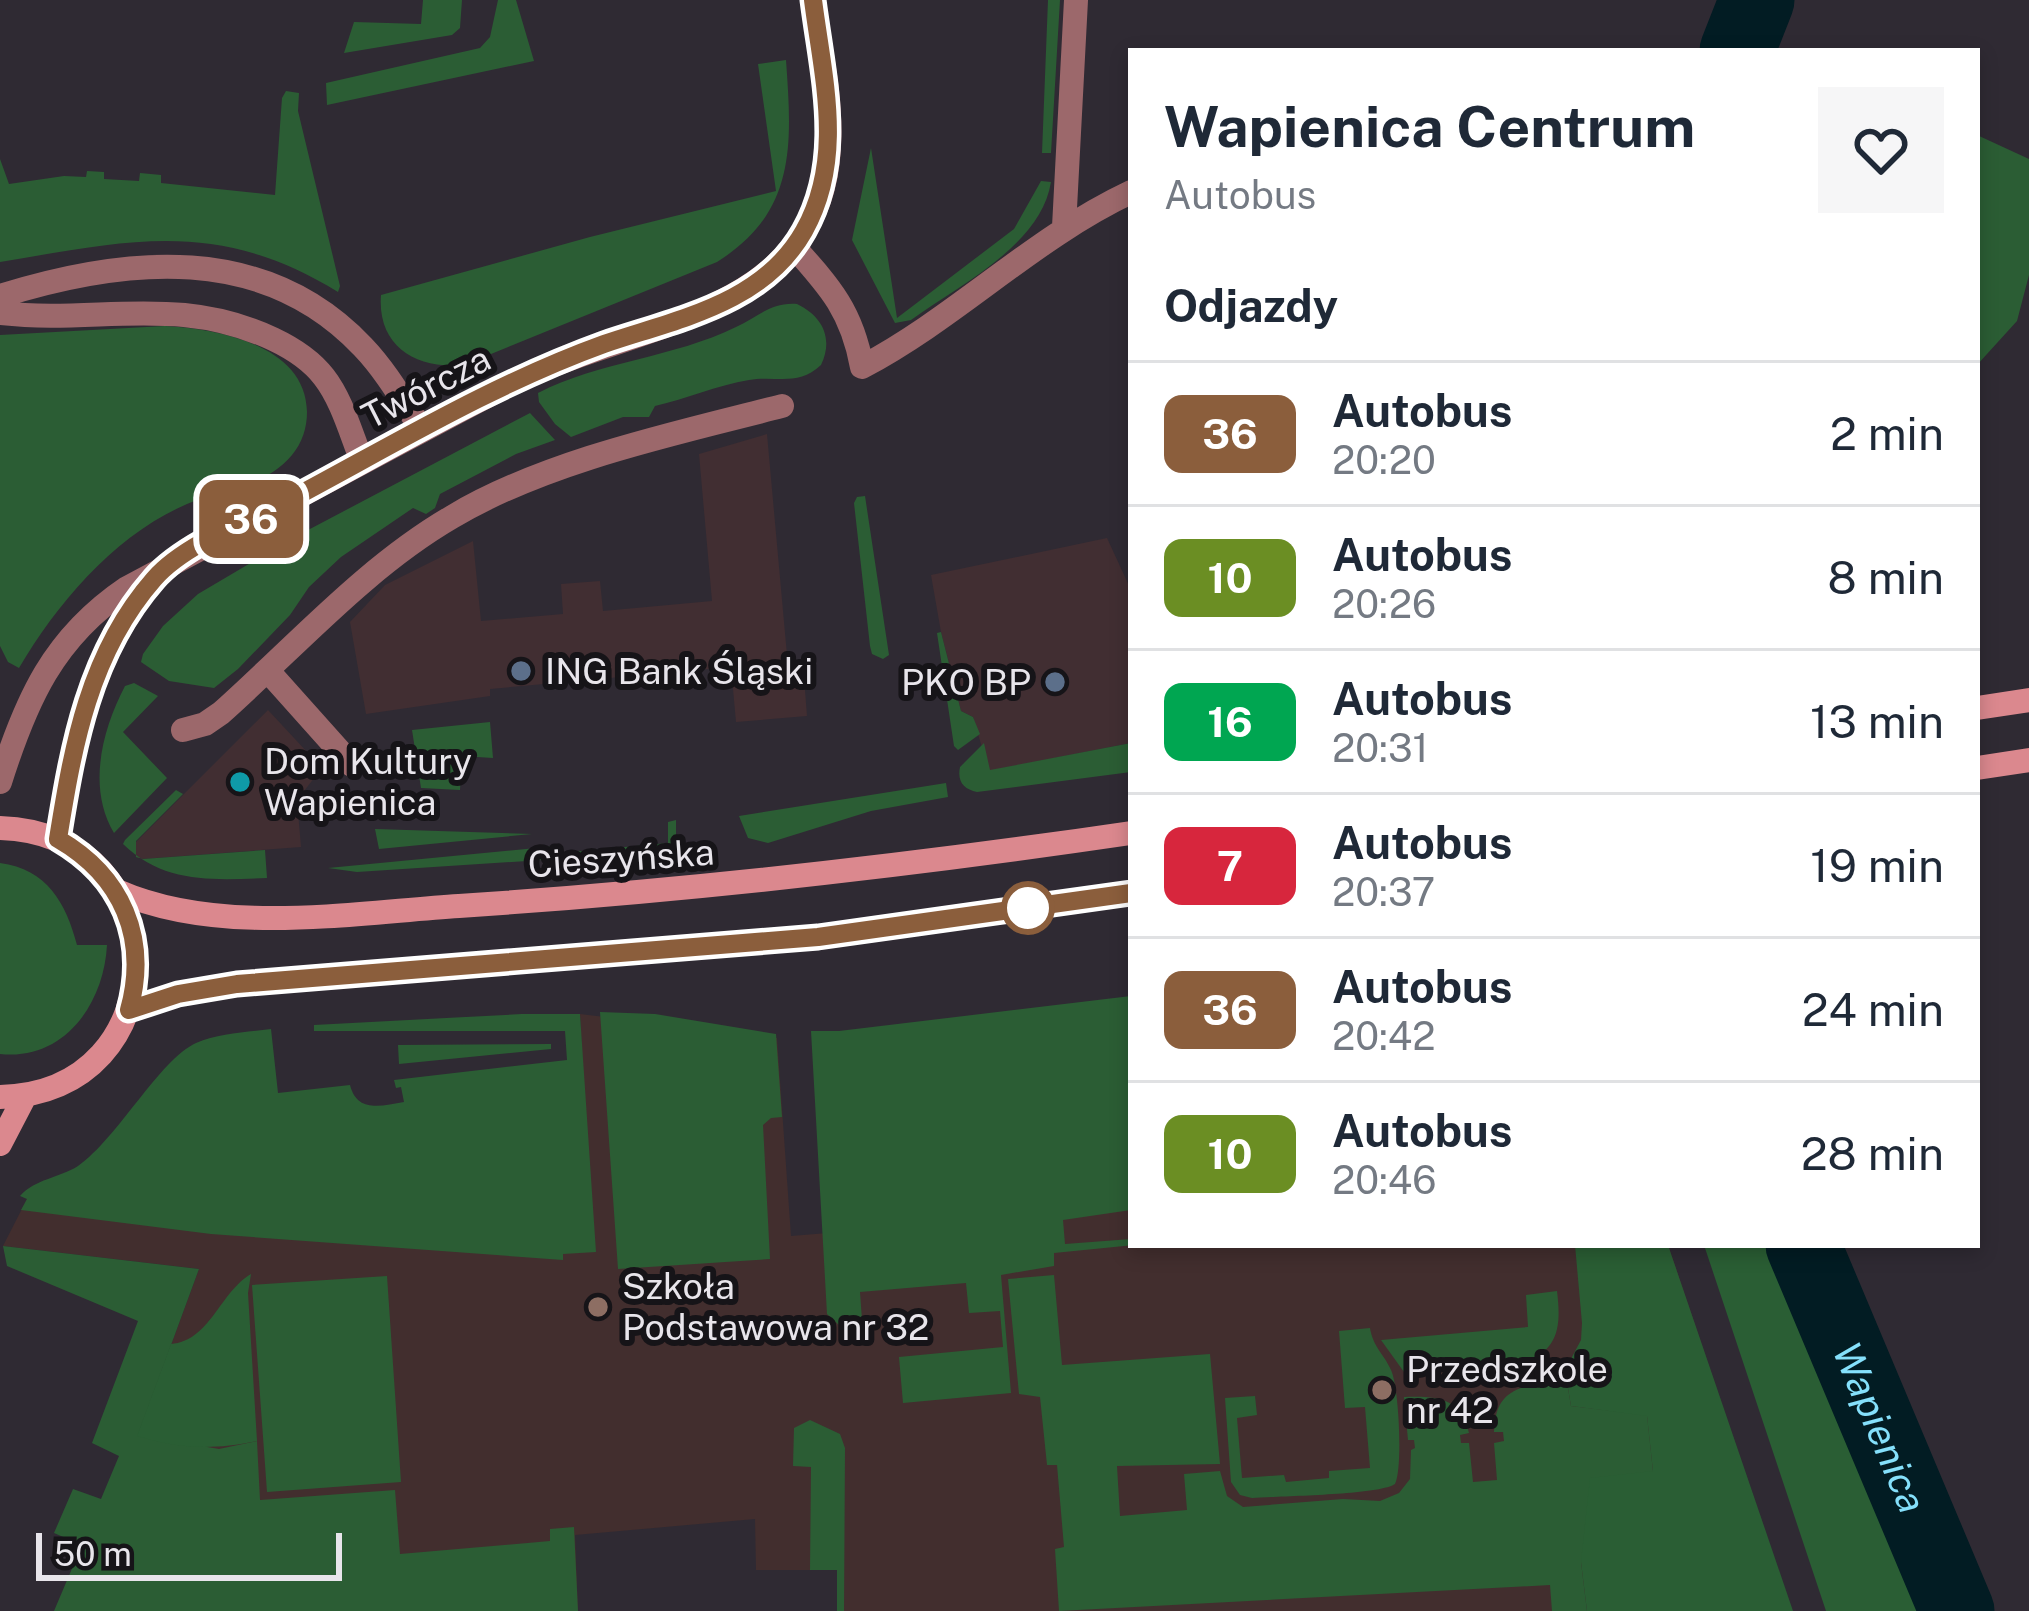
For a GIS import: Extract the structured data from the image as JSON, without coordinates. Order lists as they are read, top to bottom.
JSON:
{
  "streets": {
    "main road": ["Cieszyńska"],
    "street": ["Twórcza"]
  },
  "water": ["Wapienica"],
  "places": [
    "ING Bank Śląski",
    "PKO BP",
    "Dom Kultury Wapienica",
    "Szkoła Podstawowa nr 32",
    "Przedszkole nr 42"
  ],
  "lines": ["bus line 36"],
  "scale_bar": "50 m",
  "page": {
    "on_map": "36",
    "heading": [
      ["Wapienica Centrum", "Autobus"],
      "Odjazdy"
    ],
    "list": [
      {
        "mark": "36",
        "name": "Autobus",
        "note": "20:20",
        "value": "2 min"
      },
      {
        "mark": "10",
        "name": "Autobus",
        "note": "20:26",
        "value": "8 min"
      },
      {
        "mark": "16",
        "name": "Autobus",
        "note": "20:31",
        "value": "13 min"
      },
      {
        "mark": "7",
        "name": "Autobus",
        "note": "20:37",
        "value": "19 min"
      },
      {
        "mark": "36",
        "name": "Autobus",
        "note": "20:42",
        "value": "24 min"
      },
      {
        "mark": "10",
        "name": "Autobus",
        "note": "20:46",
        "value": "28 min"
      }
    ],
    "scale": "50 m"
  }
}
